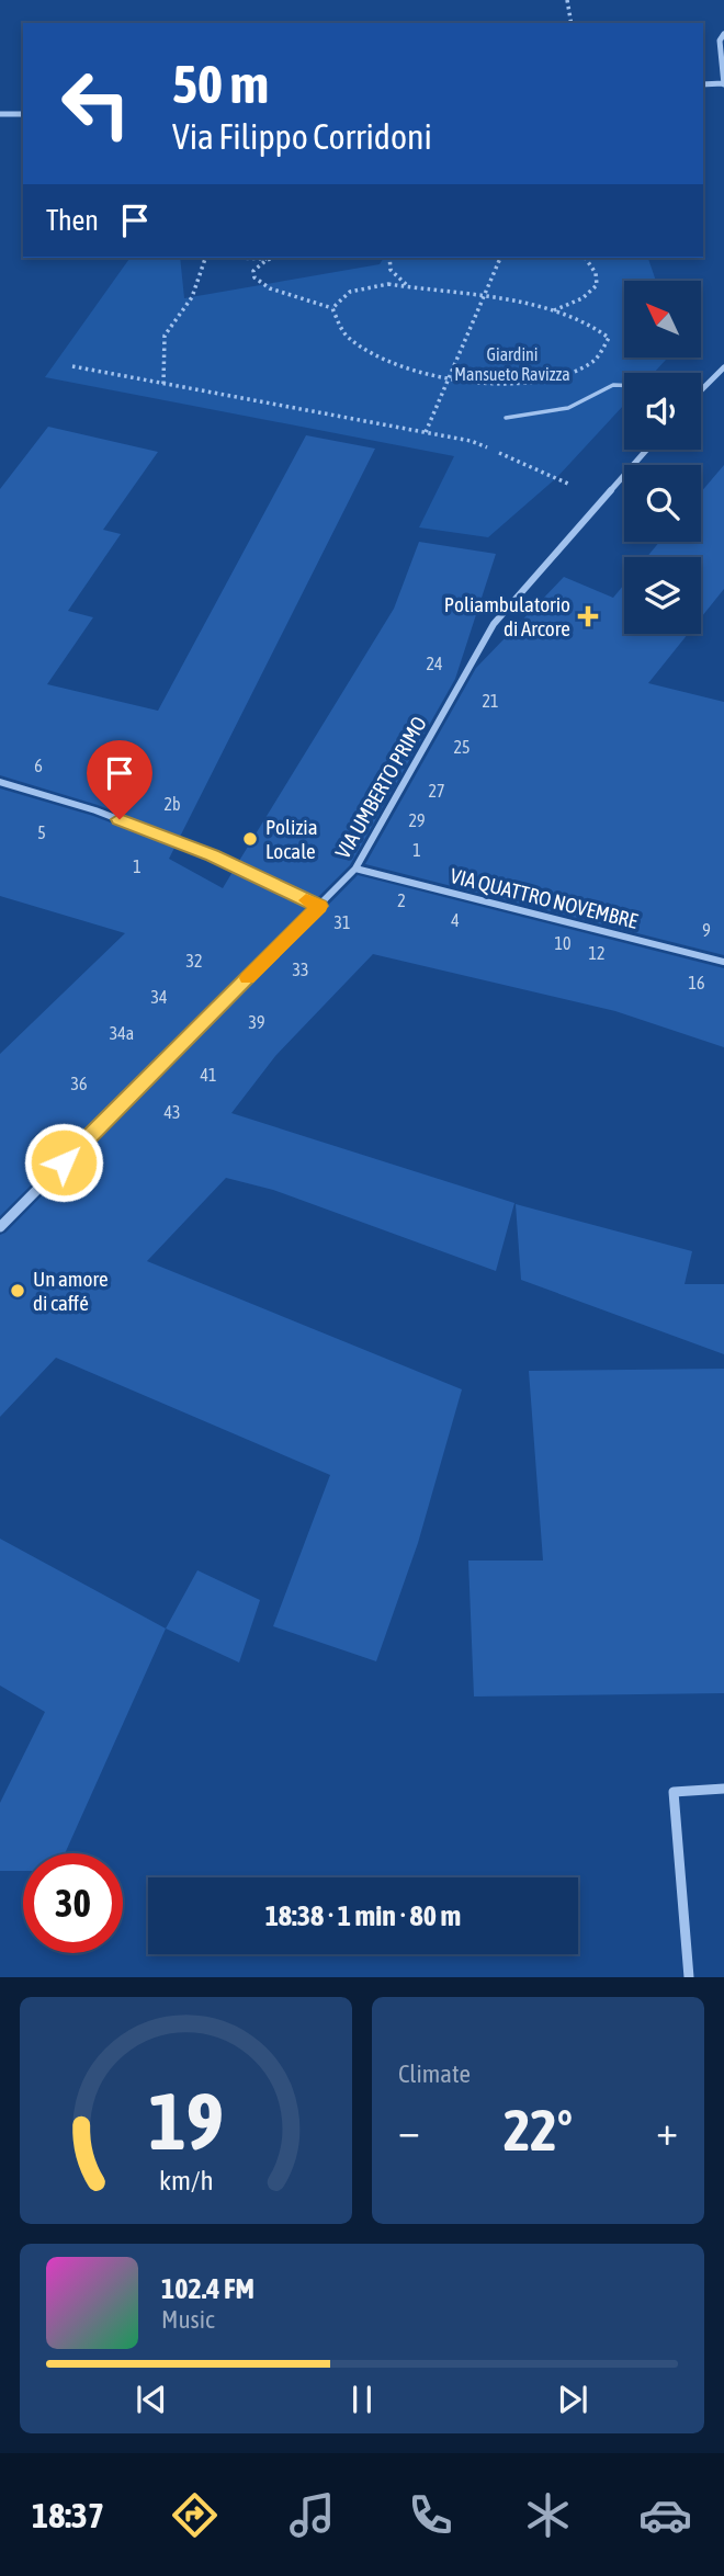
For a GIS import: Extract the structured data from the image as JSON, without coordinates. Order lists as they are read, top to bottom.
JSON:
{
  "streets": {
    "street": ["VIA UMBERTO PRIMO", "VIA QUATTRO NOVEMBRE"]
  },
  "crossings": [
    ["VIA UMBERTO PRIMO", "VIA QUATTRO NOVEMBRE"]
  ],
  "parks": ["Giardini Mansueto Ravizza"],
  "places": {
    "health": ["Poliambulatorio di Arcore"],
    "other": ["Polizia Locale", "Un amore di caffé"]
  },
  "house_numbers": [
    "24",
    "21",
    "25",
    "6",
    "27",
    "2b",
    "29",
    "5",
    "1",
    "1",
    "2",
    "4",
    "31",
    "9",
    "10",
    "12",
    "32",
    "33",
    "16",
    "34",
    "39",
    "34a",
    "41",
    "36",
    "43"
  ],
  "north": "top left",
  "page": {
    "turn": ["50 m", "Via Filippo Corridoni"],
    "then": "Then",
    "limit": "30",
    "trip": "18:38 · 1 min · 80 m",
    "tile": "Climate",
    "heat": ["−", "22°", "+"],
    "song": ["102.4 FM", "Music"],
    "tabs": "18:37",
    "gauge": ["19", "km/h"]
  }
}
